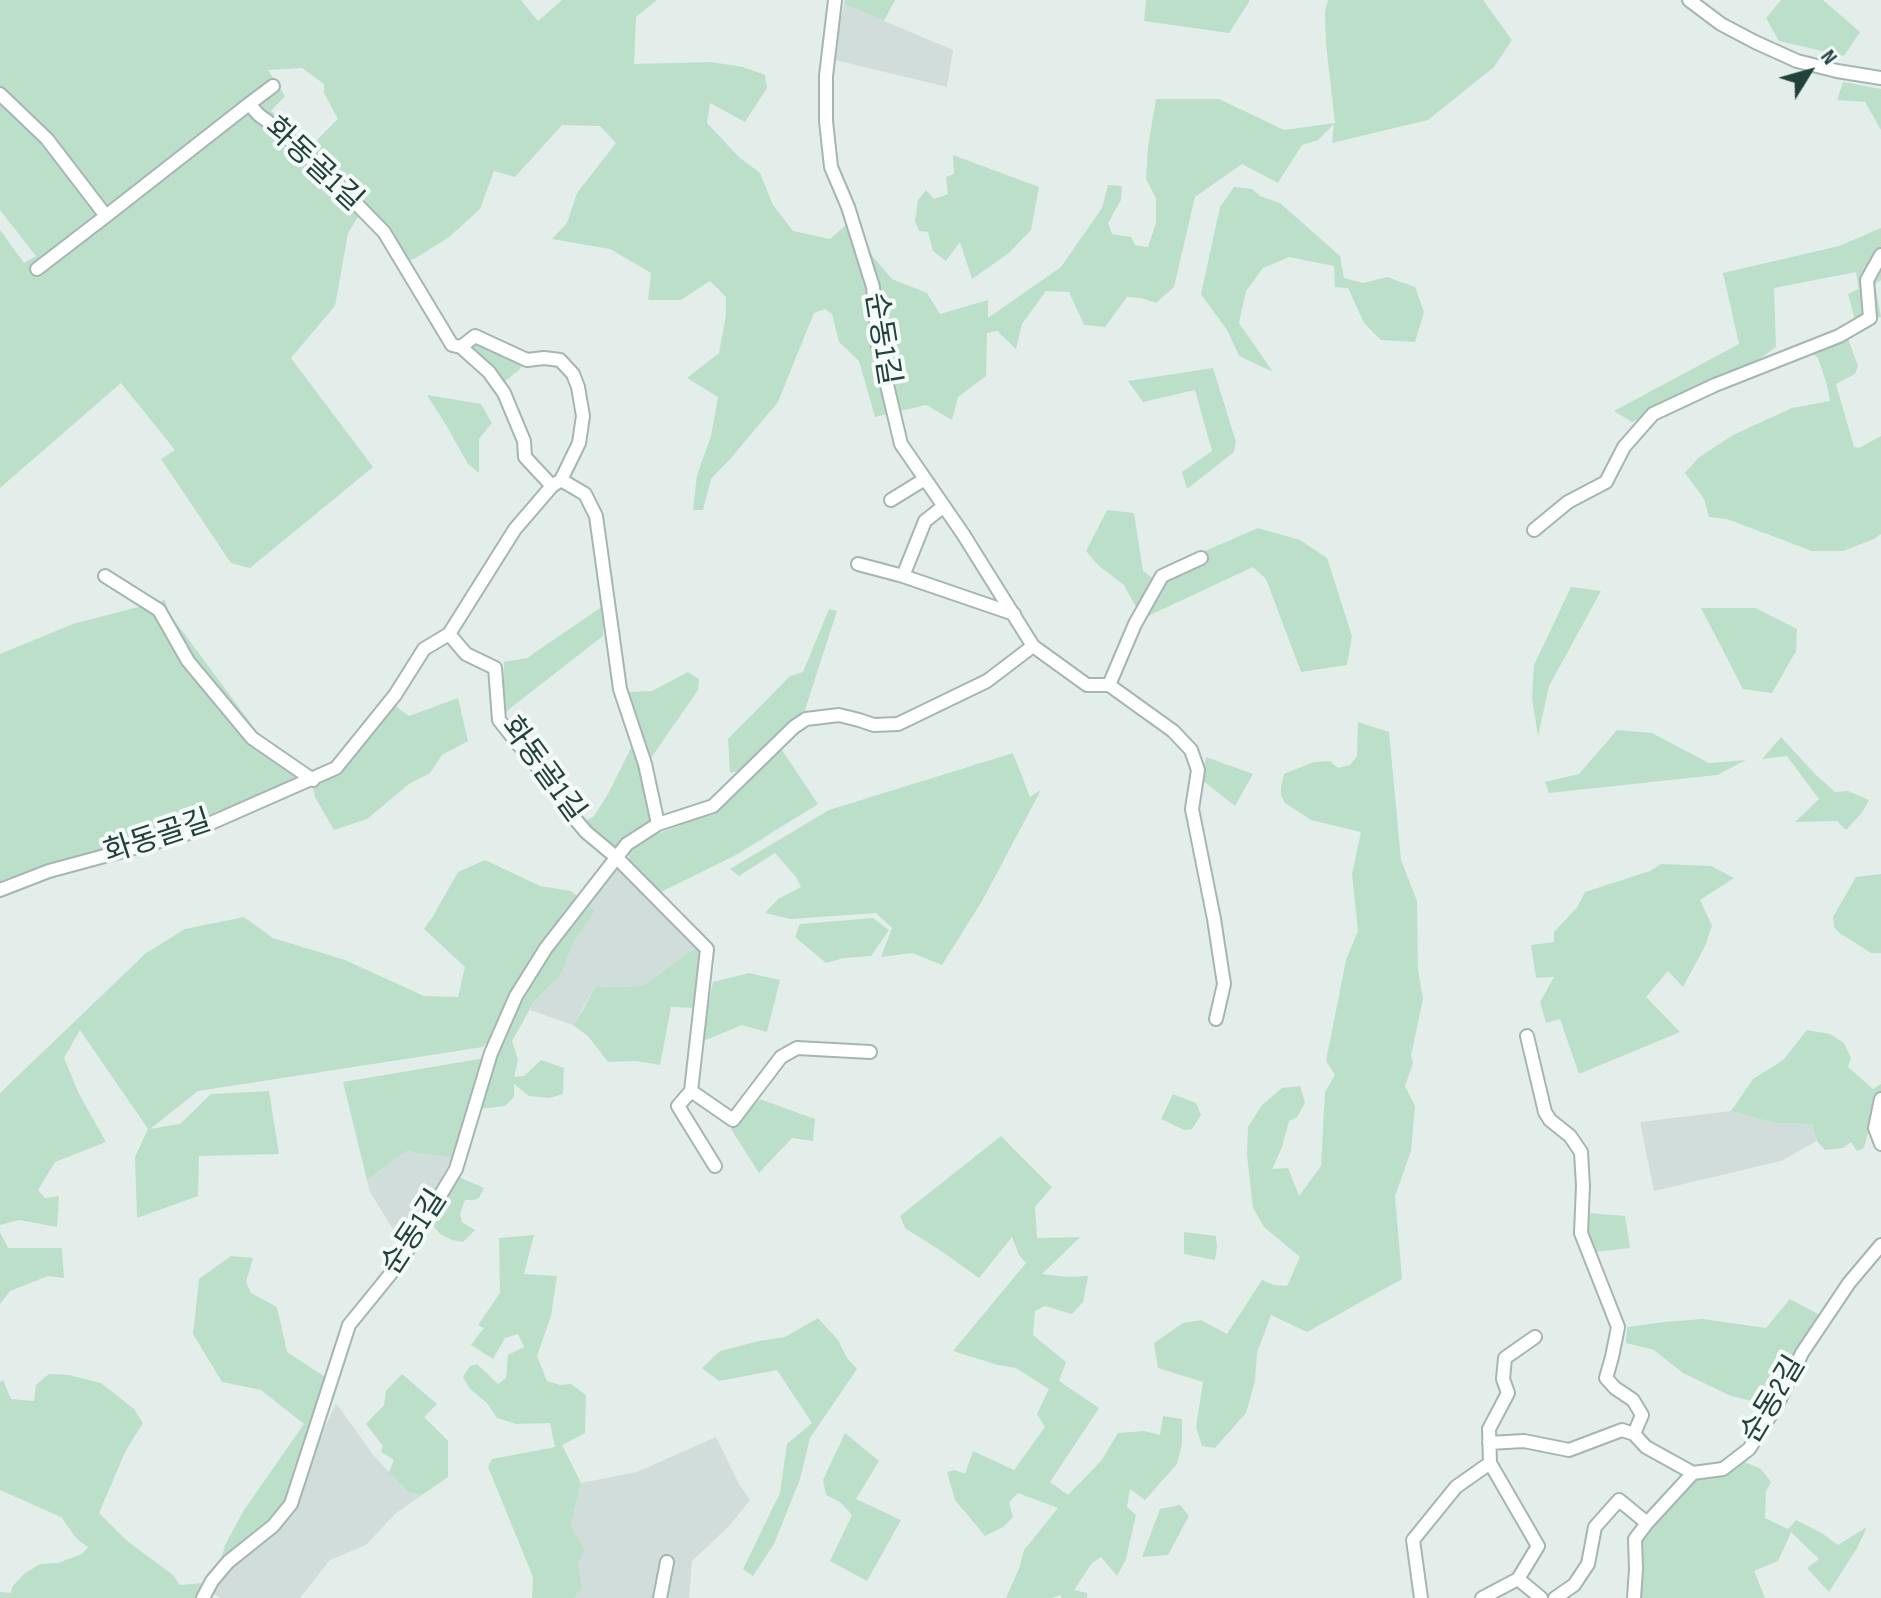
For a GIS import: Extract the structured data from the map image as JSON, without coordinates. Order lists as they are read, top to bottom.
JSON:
{
  "streets": {
    "street": [
      "화동골1길",
      "순동1길",
      "화동골길",
      "순동2길"
    ]
  },
  "crossings": [
    ["화동골1길", "순동1길"],
    ["화동골1길", "화동골길"]
  ],
  "north": "top right"
}
